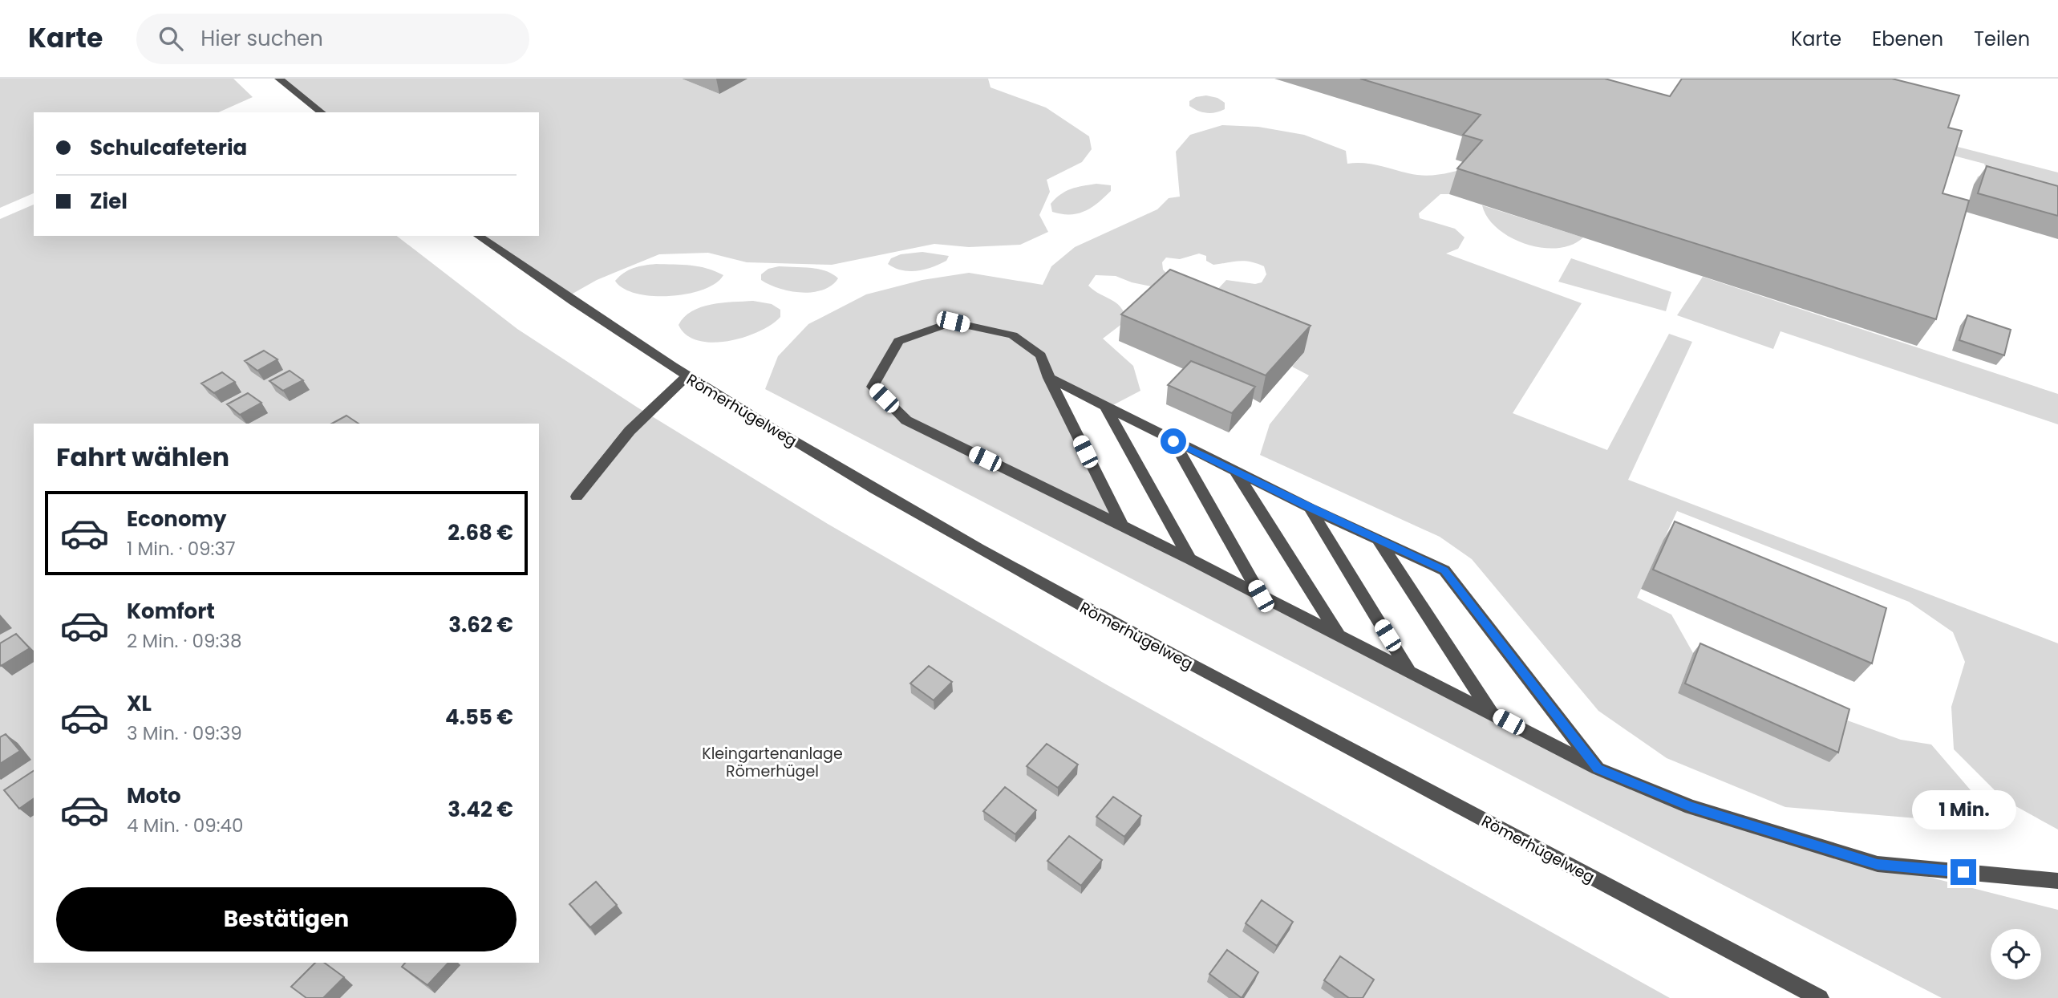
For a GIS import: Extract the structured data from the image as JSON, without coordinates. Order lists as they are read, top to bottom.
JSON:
{
  "streets": {
    "street": ["Römerhügelweg"]
  },
  "parks": ["Kleingartenanlage Römerhügel"],
  "page": {
    "header": "Karte",
    "search": "Hier suchen",
    "nav": ["Karte", "Ebenen", "Teilen"],
    "banner": ["Schulcafeteria", "Ziel"],
    "heading": "Fahrt wählen",
    "list": [
      {
        "name": "Economy",
        "note": "1 Min. · 09:37",
        "value": "2.68 €"
      },
      {
        "name": "Komfort",
        "note": "2 Min. · 09:38",
        "value": "3.62 €"
      },
      {
        "name": "XL",
        "note": "3 Min. · 09:39",
        "value": "4.55 €"
      },
      {
        "name": "Moto",
        "note": "4 Min. · 09:40",
        "value": "3.42 €"
      }
    ],
    "bubble": "1 Min.",
    "buttons": "Bestätigen"
  }
}
